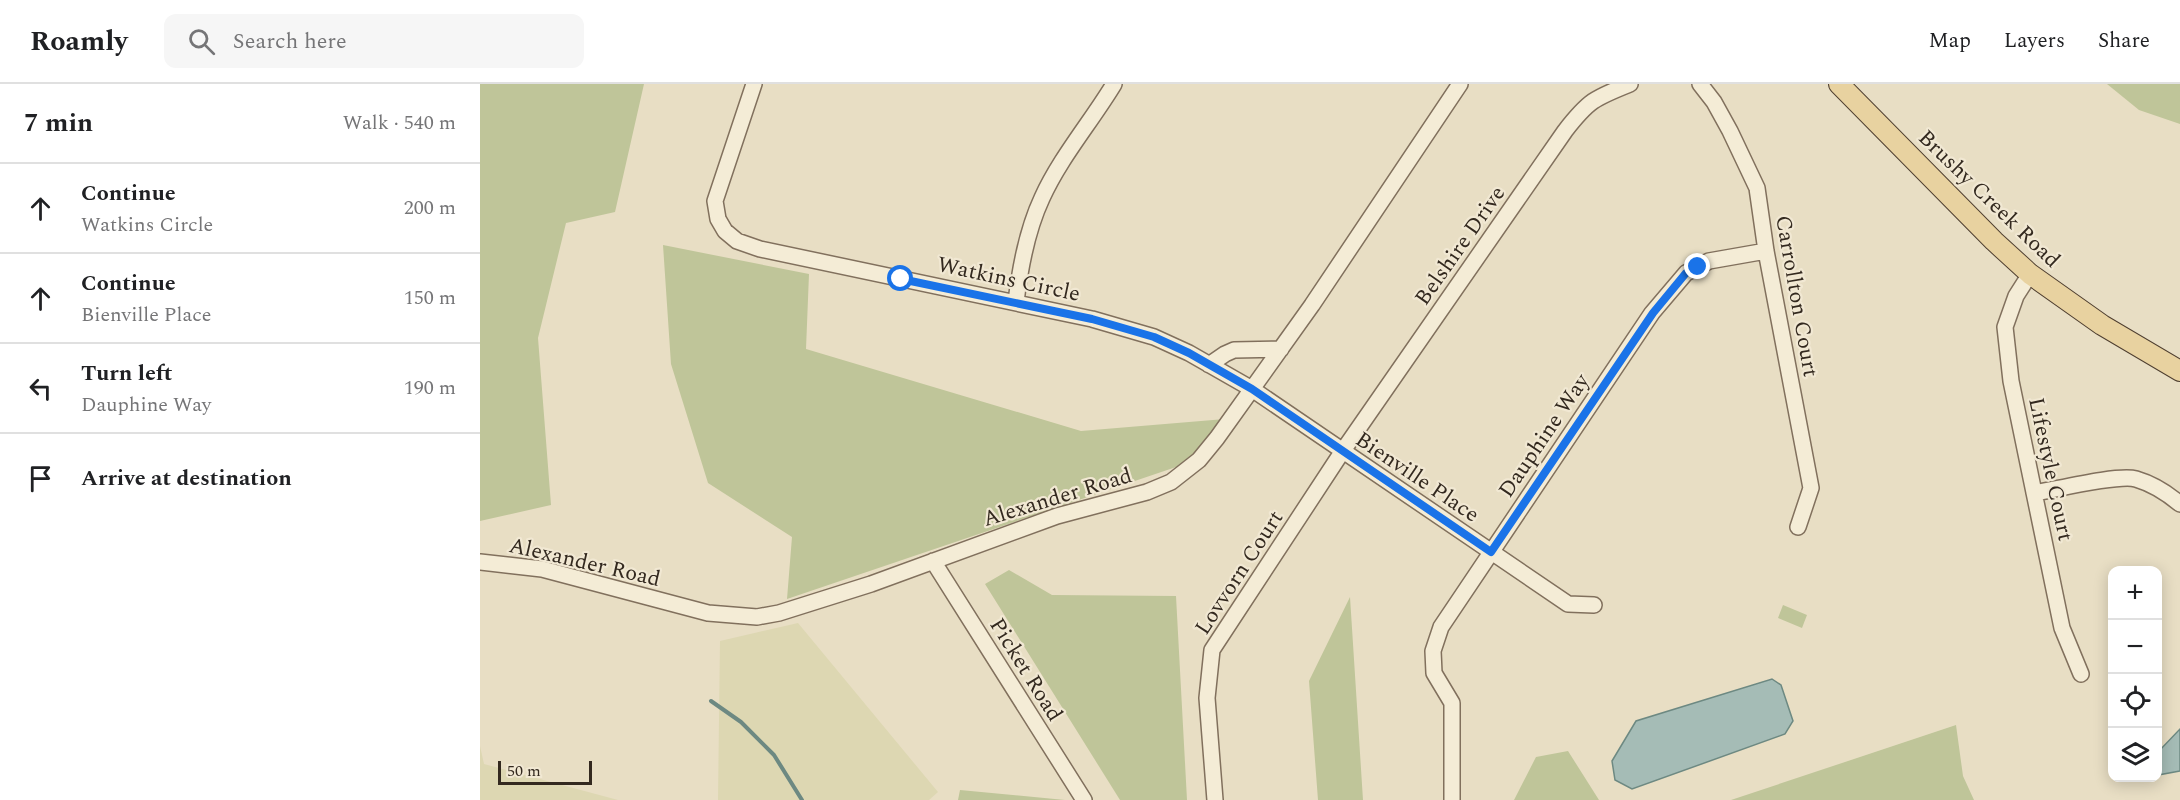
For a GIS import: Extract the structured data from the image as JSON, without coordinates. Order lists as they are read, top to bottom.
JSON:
{
  "streets": {
    "main road": ["Brushy Creek Road"],
    "street": [
      "Belshire Drive",
      "Watkins Circle",
      "Carrollton Court",
      "Dauphine Way",
      "Lifestyle Court",
      "Bienville Place",
      "Alexander Road",
      "Lovvorn Court",
      "Picket Road"
    ]
  },
  "crossings": [
    ["Brushy Creek Road", "Lifestyle Court"],
    ["Belshire Drive", "Bienville Place"],
    ["Belshire Drive", "Lovvorn Court"],
    ["Watkins Circle", "Bienville Place"],
    ["Watkins Circle", "Alexander Road"],
    ["Carrollton Court", "Dauphine Way"],
    ["Dauphine Way", "Bienville Place"],
    ["Bienville Place", "Alexander Road"],
    ["Bienville Place", "Lovvorn Court"],
    ["Alexander Road", "Picket Road"]
  ],
  "scale_bar": "50 m",
  "page": {
    "header": "Roamly",
    "search": "Search here",
    "nav": ["Map", "Layers", "Share"],
    "heading": ["7 min", "Walk · 540 m"],
    "list": [
      ["Continue", "Watkins Circle", "200 m"],
      ["Continue", "Bienville Place", "150 m"],
      ["Turn left", "Dauphine Way", "190 m"],
      "Arrive at destination"
    ],
    "map_buttons": ["+", "−"],
    "scale": "50 m"
  }
}
